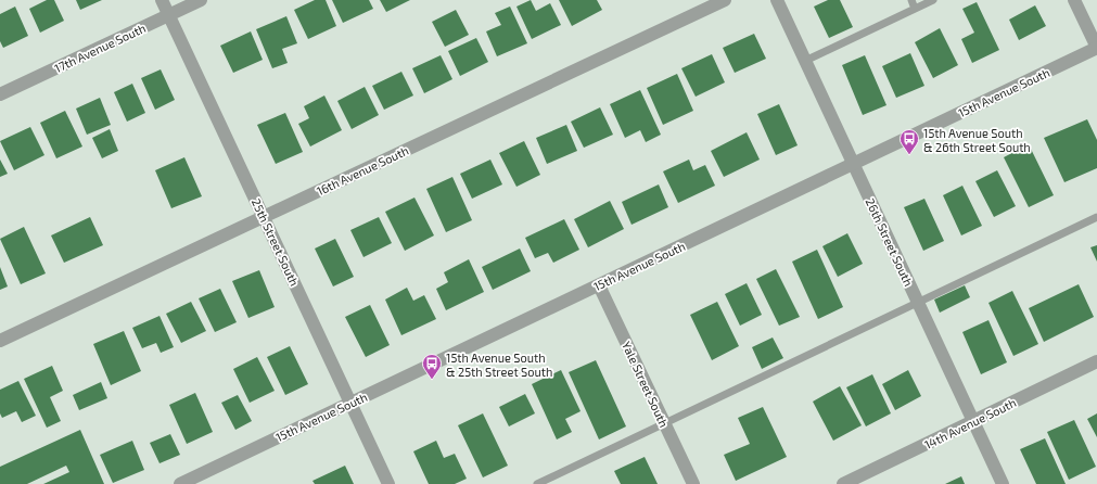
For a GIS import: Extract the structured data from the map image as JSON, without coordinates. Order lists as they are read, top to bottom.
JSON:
{
  "streets": {
    "street": [
      "17th Avenue South",
      "15th Avenue South",
      "16th Avenue South",
      "25th Street South",
      "26th Street South",
      "Yale Street South",
      "14th Avenue South"
    ]
  },
  "crossings": [
    ["17th Avenue South", "25th Street South"],
    ["15th Avenue South", "25th Street South"],
    ["15th Avenue South", "26th Street South"],
    ["15th Avenue South", "Yale Street South"],
    ["16th Avenue South", "25th Street South"],
    ["26th Street South", "14th Avenue South"]
  ],
  "places": {
    "bus stop": ["15th Avenue South & 26th Street South", "15th Avenue South & 25th Street South"]
  }
}
